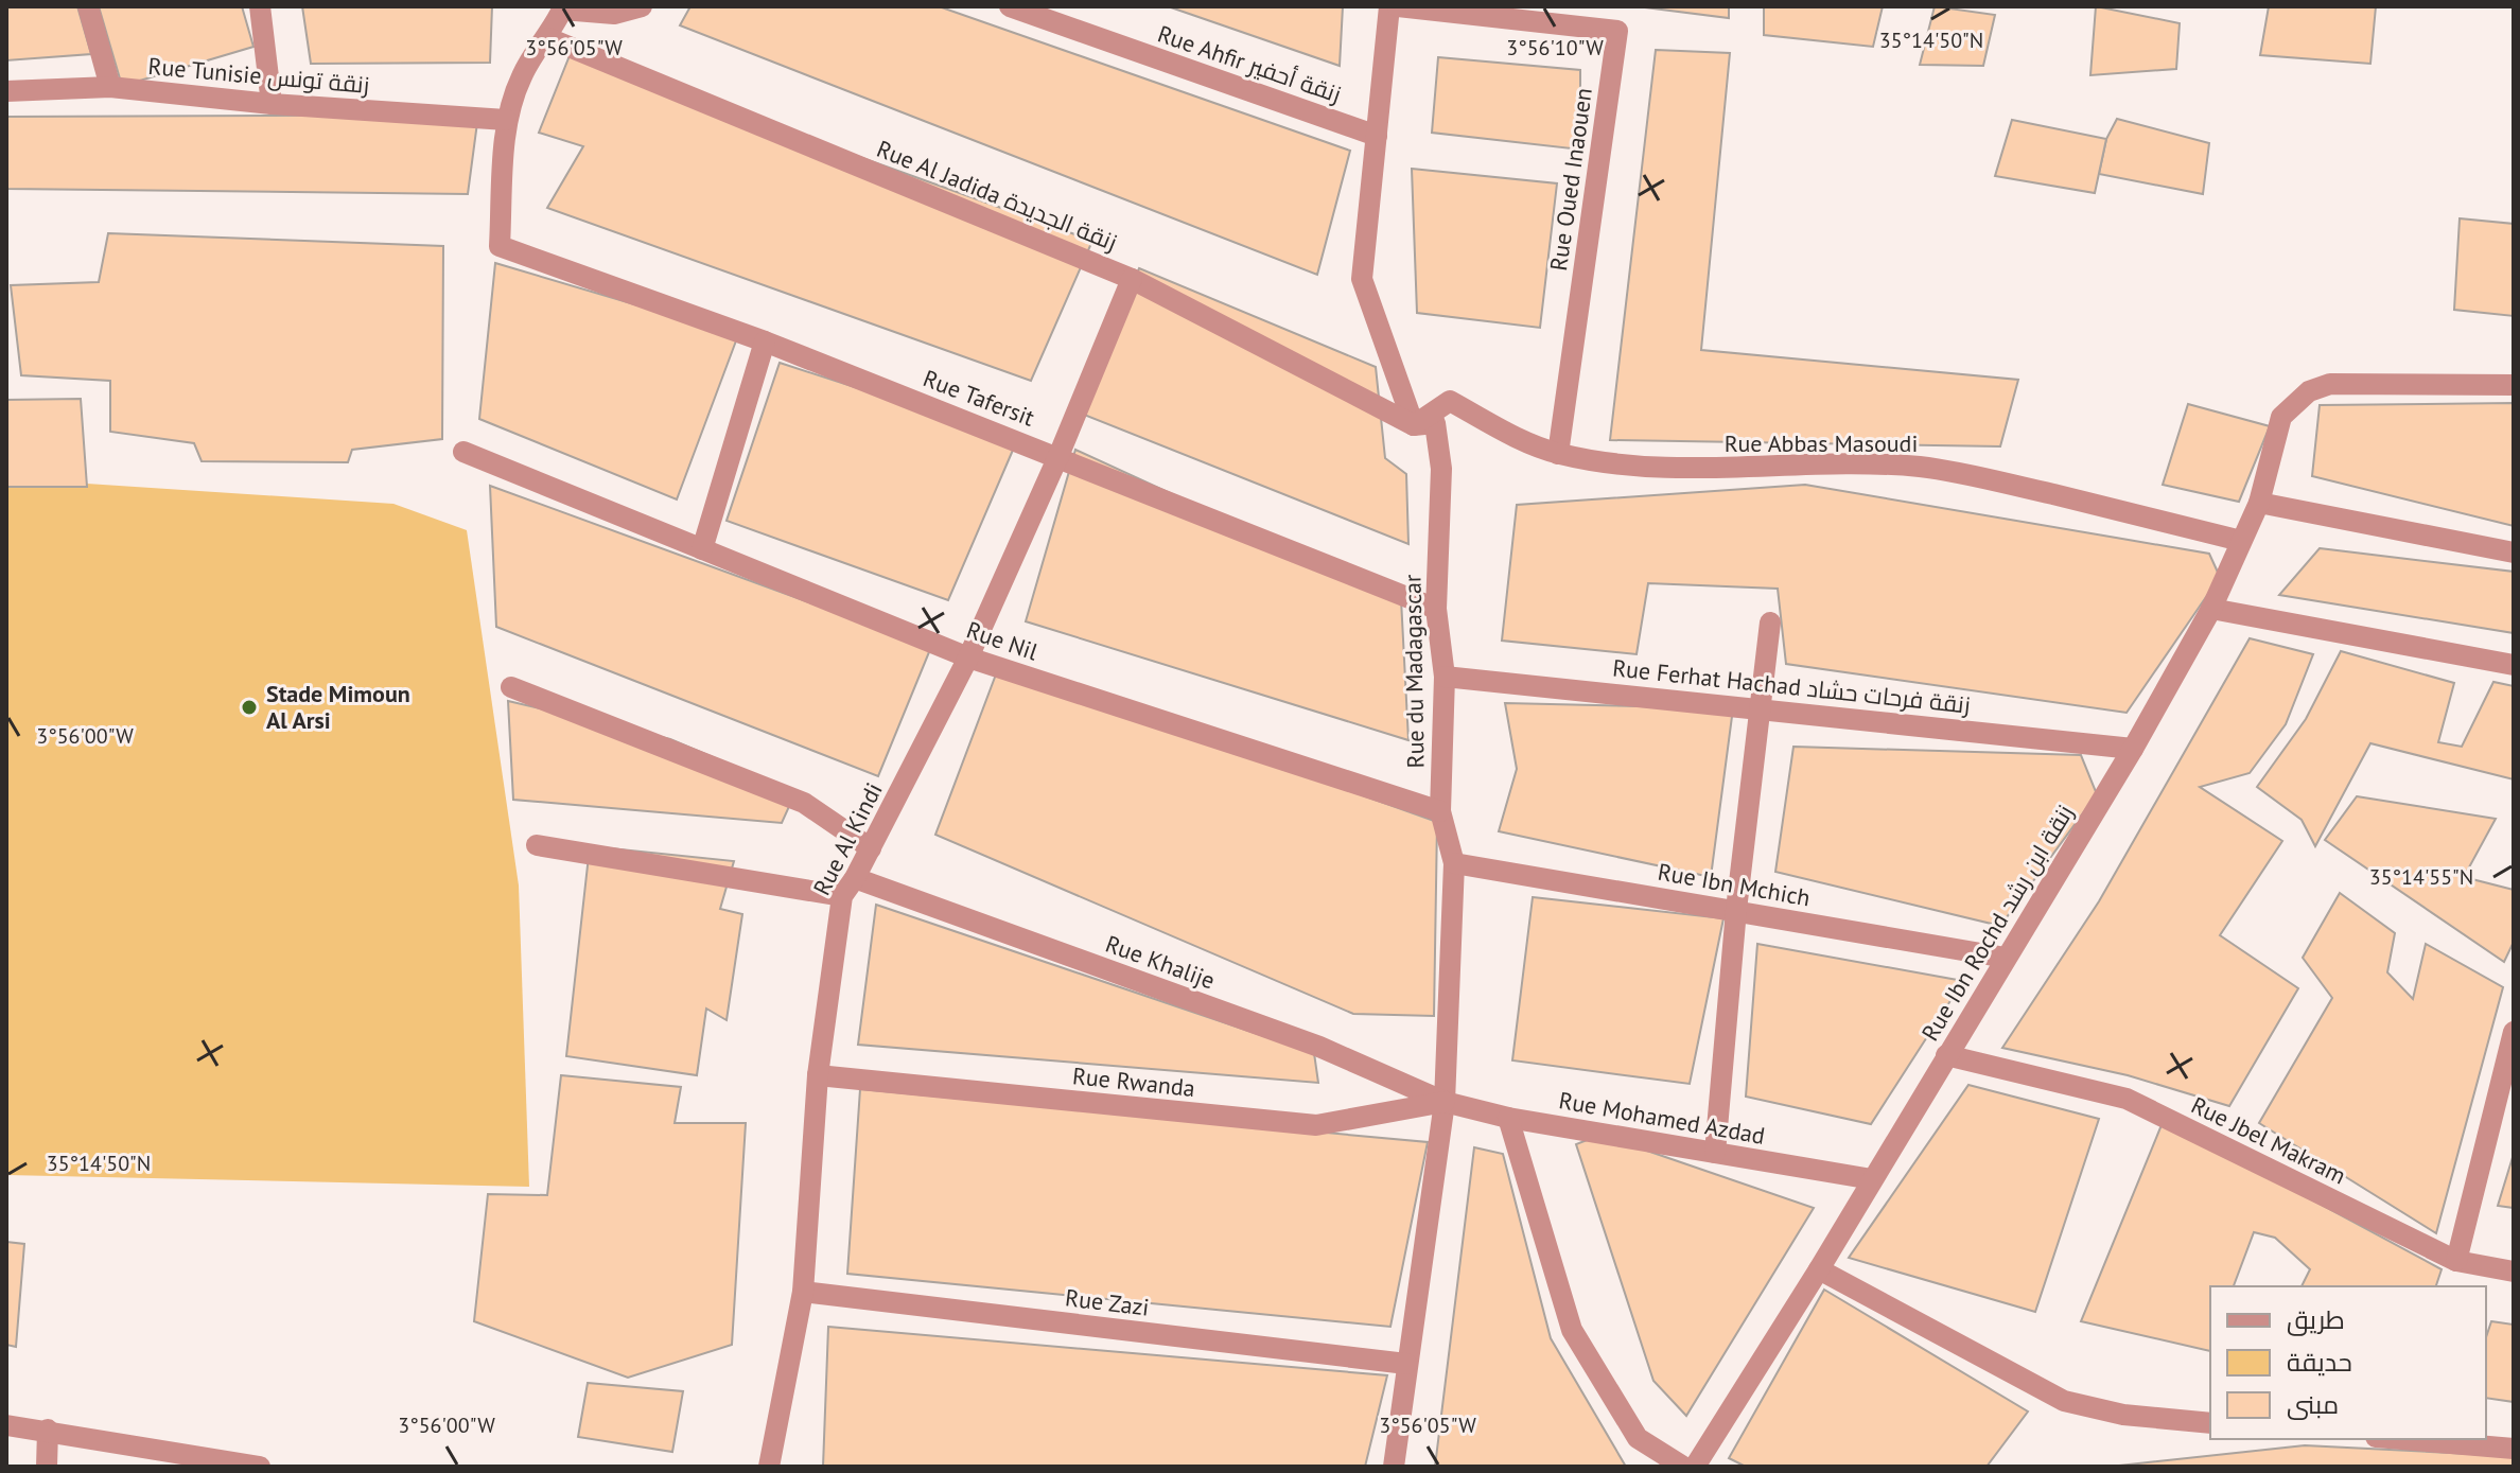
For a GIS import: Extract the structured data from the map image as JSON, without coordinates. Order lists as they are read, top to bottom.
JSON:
{
  "streets": {
    "street": [
      "Rue Ahfir زنقة أحفير",
      "Rue Tunisie زنقة تونس",
      "Rue Oued Inaouen",
      "Rue Al Jadida زنقة الجديدة",
      "Rue Tafersit",
      "Rue Abbas Masoudi",
      "Rue Nil",
      "Rue du Madagascar",
      "Rue Ferhat Hachad زنقة فرحات حشاد",
      "Rue Al Kindi",
      "Rue Ibn Mchich",
      "Rue Ibn Rochd زنقة ابن رشد",
      "Rue Khalije",
      "Rue Rwanda",
      "Rue Mohamed Azdad",
      "Rue Jbel Makram",
      "Rue Zazi"
    ]
  },
  "crossings": [
    ["Rue Tunisie زنقة تونس", "Rue Tafersit"],
    ["Rue Oued Inaouen", "Rue Abbas Masoudi"],
    ["Rue Al Jadida زنقة الجديدة", "Rue Abbas Masoudi"],
    ["Rue Al Jadida زنقة الجديدة", "Rue du Madagascar"],
    ["Rue Al Jadida زنقة الجديدة", "Rue Al Kindi"],
    ["Rue Tafersit", "Rue du Madagascar"],
    ["Rue Tafersit", "Rue Al Kindi"],
    ["Rue Abbas Masoudi", "Rue du Madagascar"],
    ["Rue Abbas Masoudi", "Rue Ibn Rochd زنقة ابن رشد"],
    ["Rue Nil", "Rue du Madagascar"],
    ["Rue Nil", "Rue Al Kindi"],
    ["Rue du Madagascar", "Rue Ferhat Hachad زنقة فرحات حشاد"],
    ["Rue du Madagascar", "Rue Ibn Mchich"],
    ["Rue du Madagascar", "Rue Khalije"],
    ["Rue du Madagascar", "Rue Rwanda"],
    ["Rue du Madagascar", "Rue Mohamed Azdad"],
    ["Rue du Madagascar", "Rue Zazi"],
    ["Rue Ferhat Hachad زنقة فرحات حشاد", "Rue Ibn Rochd زنقة ابن رشد"],
    ["Rue Al Kindi", "Rue Khalije"],
    ["Rue Al Kindi", "Rue Rwanda"],
    ["Rue Al Kindi", "Rue Zazi"],
    ["Rue Ibn Mchich", "Rue Ibn Rochd زنقة ابن رشد"],
    ["Rue Ibn Rochd زنقة ابن رشد", "Rue Mohamed Azdad"],
    ["Rue Ibn Rochd زنقة ابن رشد", "Rue Jbel Makram"],
    ["Rue Khalije", "Rue Rwanda"],
    ["Rue Khalije", "Rue Mohamed Azdad"],
    ["Rue Rwanda", "Rue Mohamed Azdad"]
  ],
  "places": ["Stade Mimoun Al Arsi"],
  "legend": ["طريق", "حديقة", "مبنى"],
  "coordinates": [
    "35°14'50\"N",
    "3°56'05\"W",
    "3°56'10\"W",
    "3°56'00\"W",
    "35°14'55\"N"
  ]
}
